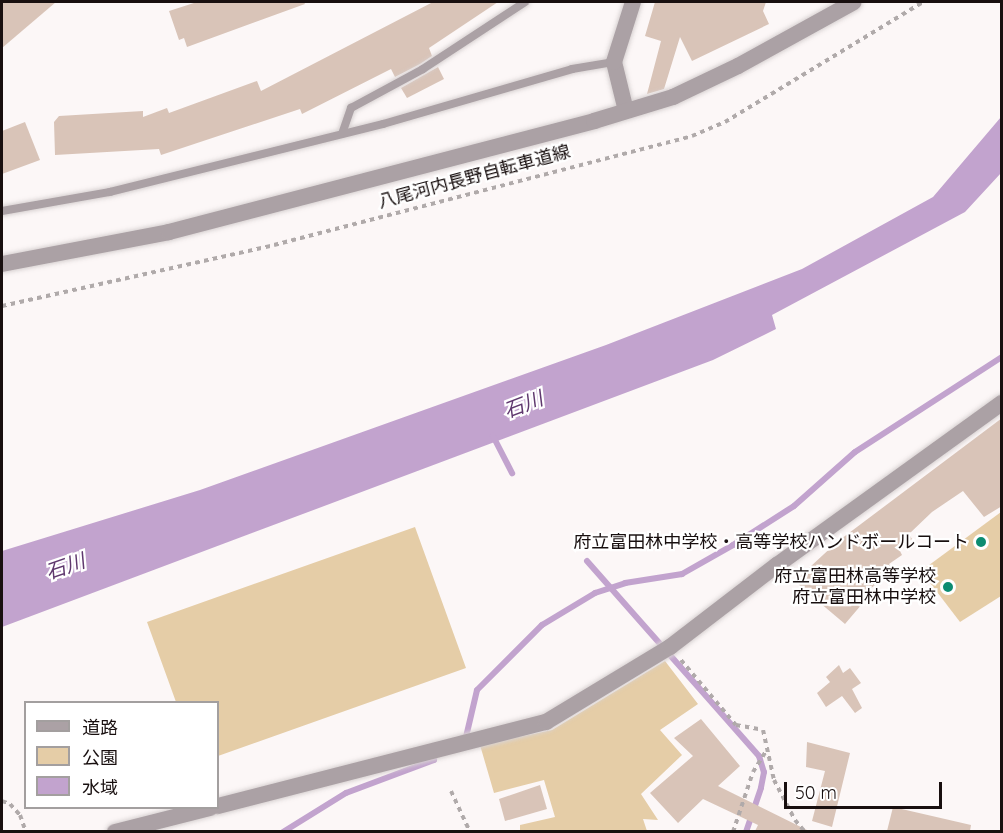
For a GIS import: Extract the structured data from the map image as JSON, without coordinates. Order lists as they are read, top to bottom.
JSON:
{
  "streets": {
    "path": ["八尾河内長野自転車道線"]
  },
  "water": ["石川"],
  "places": ["府立富田林中学校・高等学校ハンドボールコート", "府立富田林高等学校 府立富田林中学校"],
  "legend": ["道路", "公園", "水域"],
  "scale_bar": "50 m"
}
